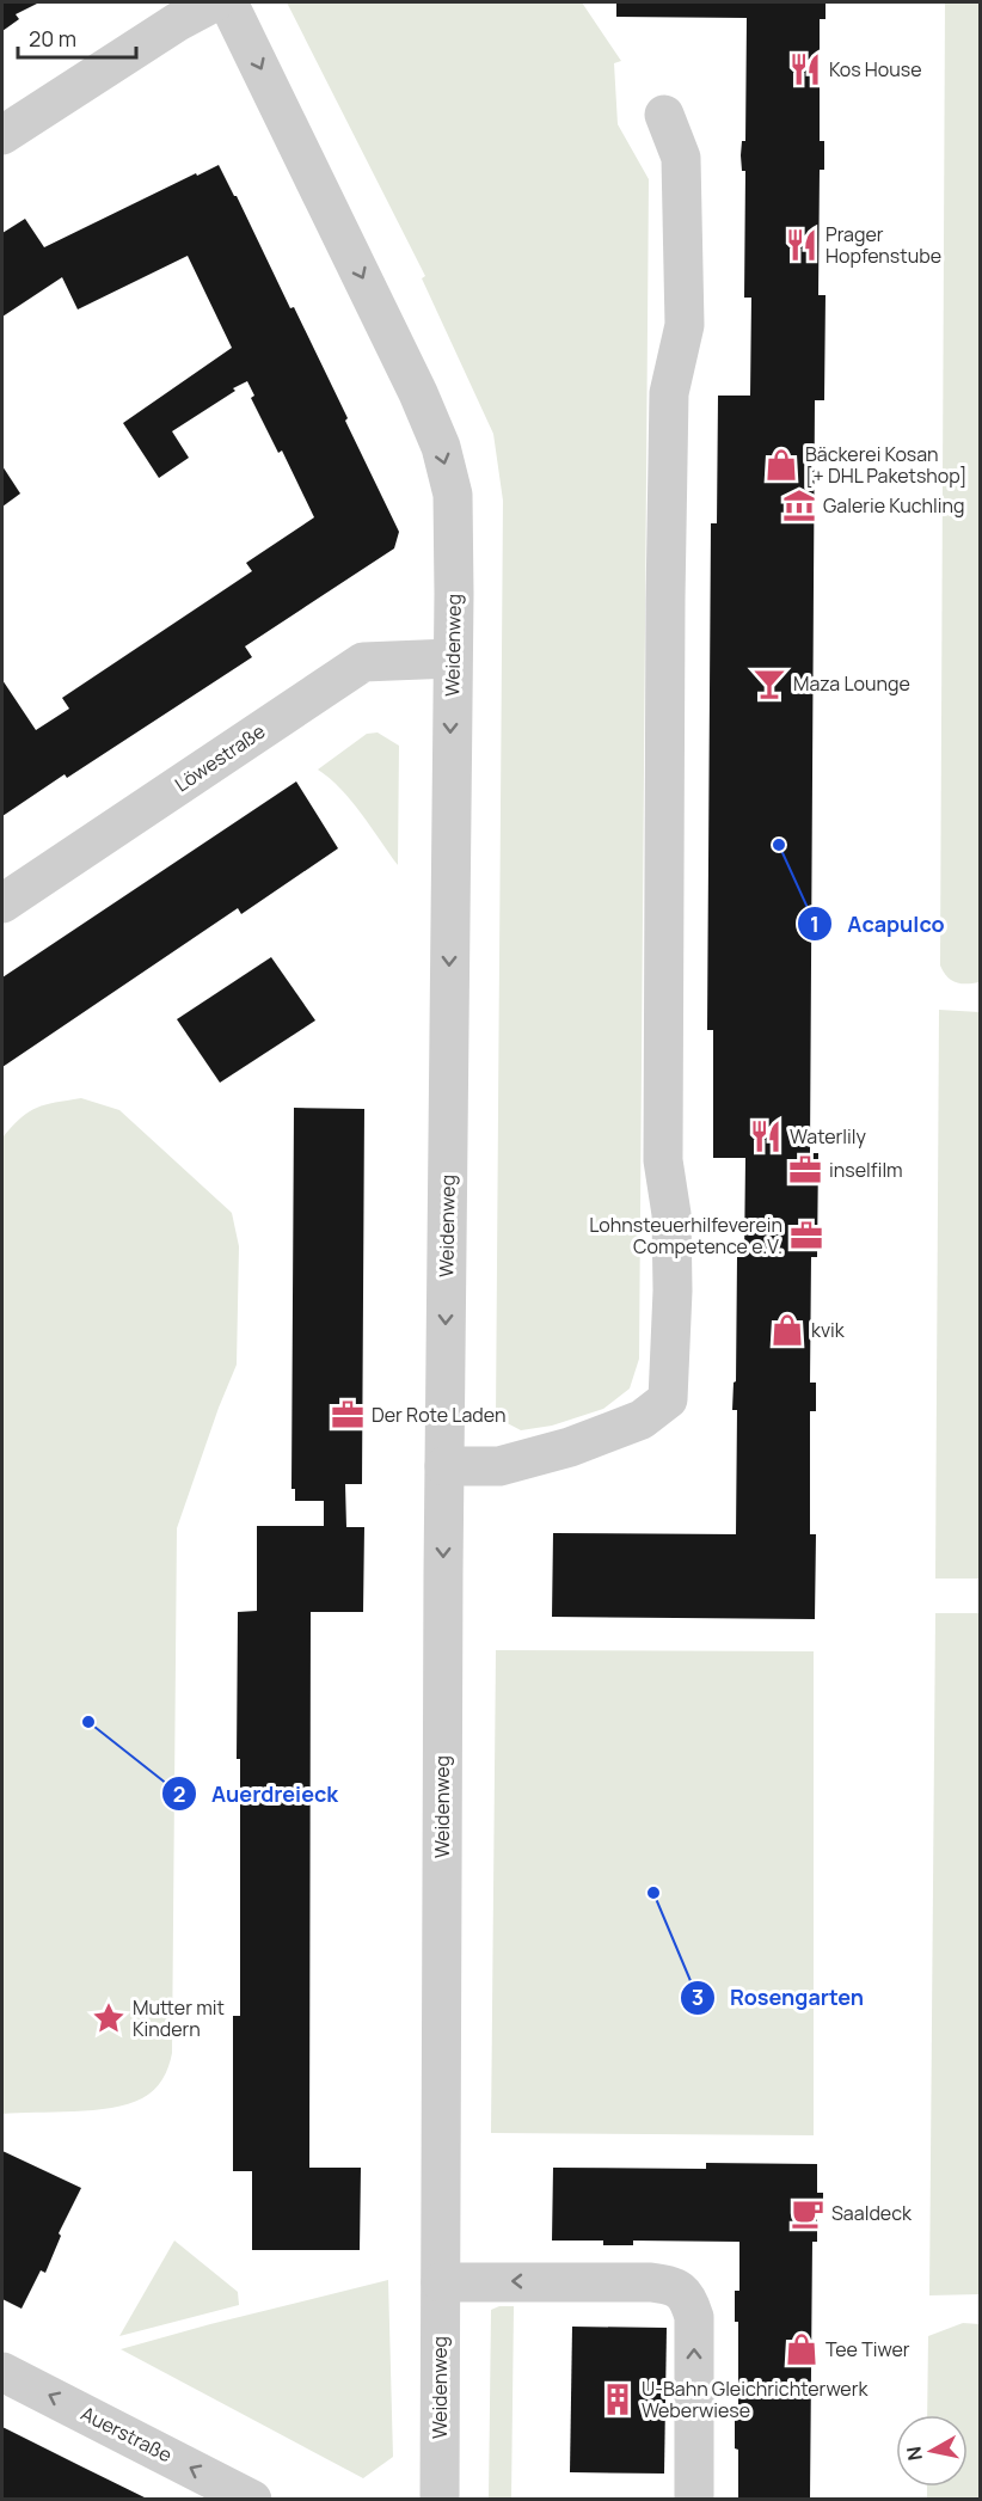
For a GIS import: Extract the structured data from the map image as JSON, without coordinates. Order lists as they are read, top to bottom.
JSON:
{
  "streets": {
    "street": ["Weidenweg", "Löwestraße", "Auerstraße"]
  },
  "crossings": [
    ["Weidenweg", "Löwestraße"]
  ],
  "one_way": ["Weidenweg", "Auerstraße"],
  "places": {
    "restaurant": ["Kos House", "Prager Hopfenstube", "Waterlily"],
    "shop": ["Bäckerei Kosan [+ DHL Paketshop]", "kvik", "Tee Tiwer"],
    "museum": ["Galerie Kuchling"],
    "bar": ["Maza Lounge"],
    "other": ["Acapulco", "Auerdreieck", "Rosengarten"],
    "office": ["inselfilm", "Lohnsteuerhilfeverein Competence e.V.", "Der Rote Laden"],
    "place": ["Mutter mit Kindern"],
    "cafe": ["Saaldeck"],
    "building": ["U-Bahn Gleichrichterwerk Weberwiese"]
  },
  "scale_bar": "20 m",
  "north": "left"
}
